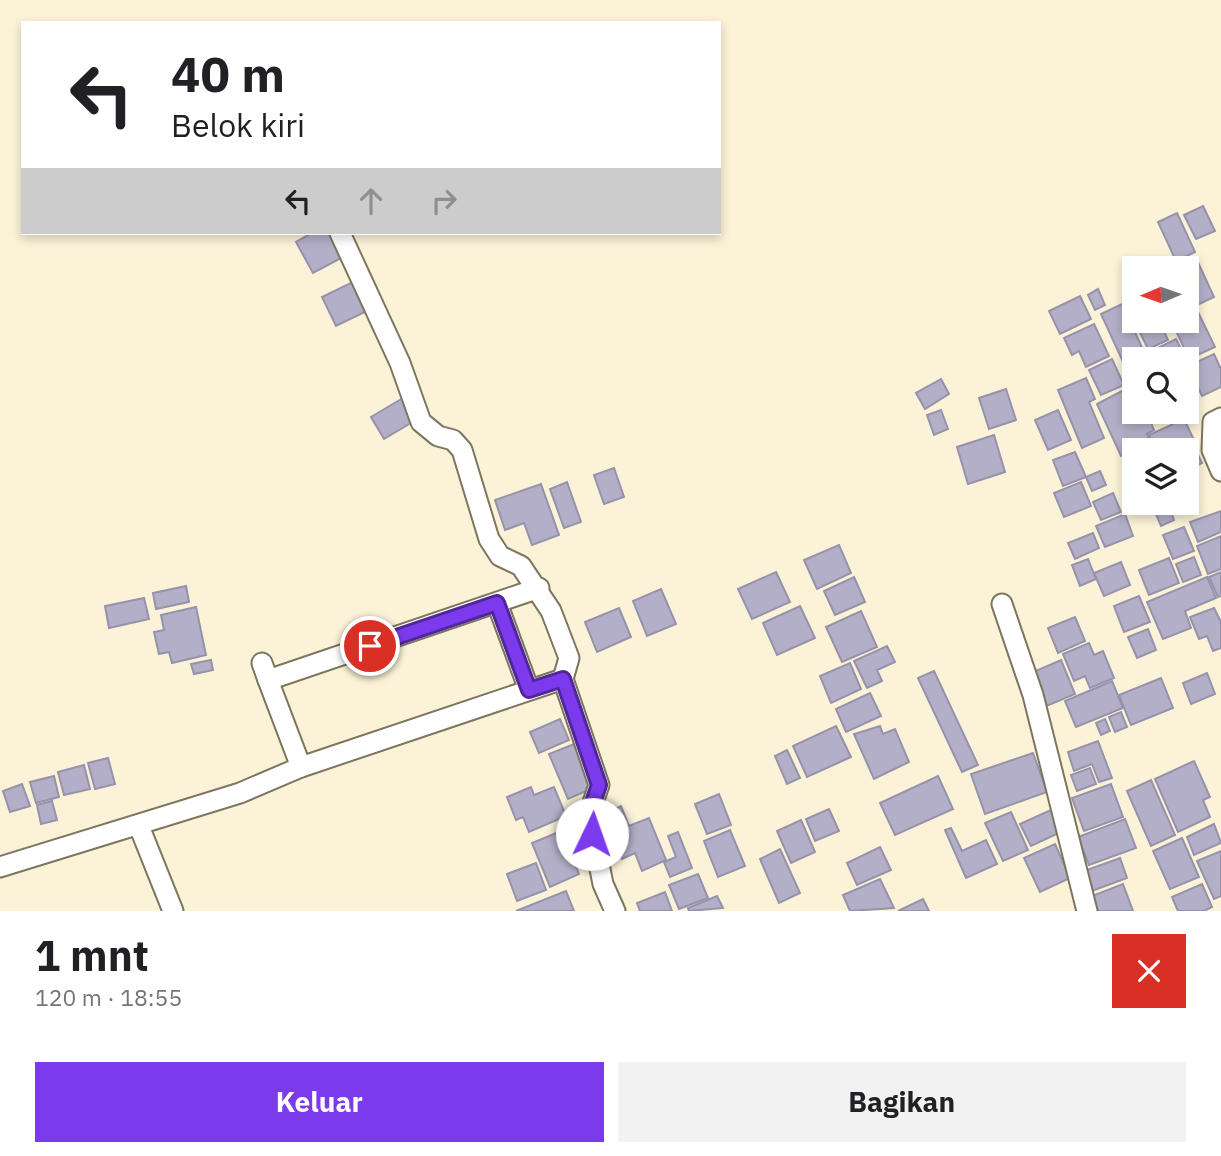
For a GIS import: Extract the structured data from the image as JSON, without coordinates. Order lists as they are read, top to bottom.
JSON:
{
  "north": "left",
  "page": {
    "turn": ["40 m", "Belok kiri"],
    "heading": ["1 mnt", "120 m · 18:55"],
    "buttons": ["Keluar", "Bagikan"]
  }
}
